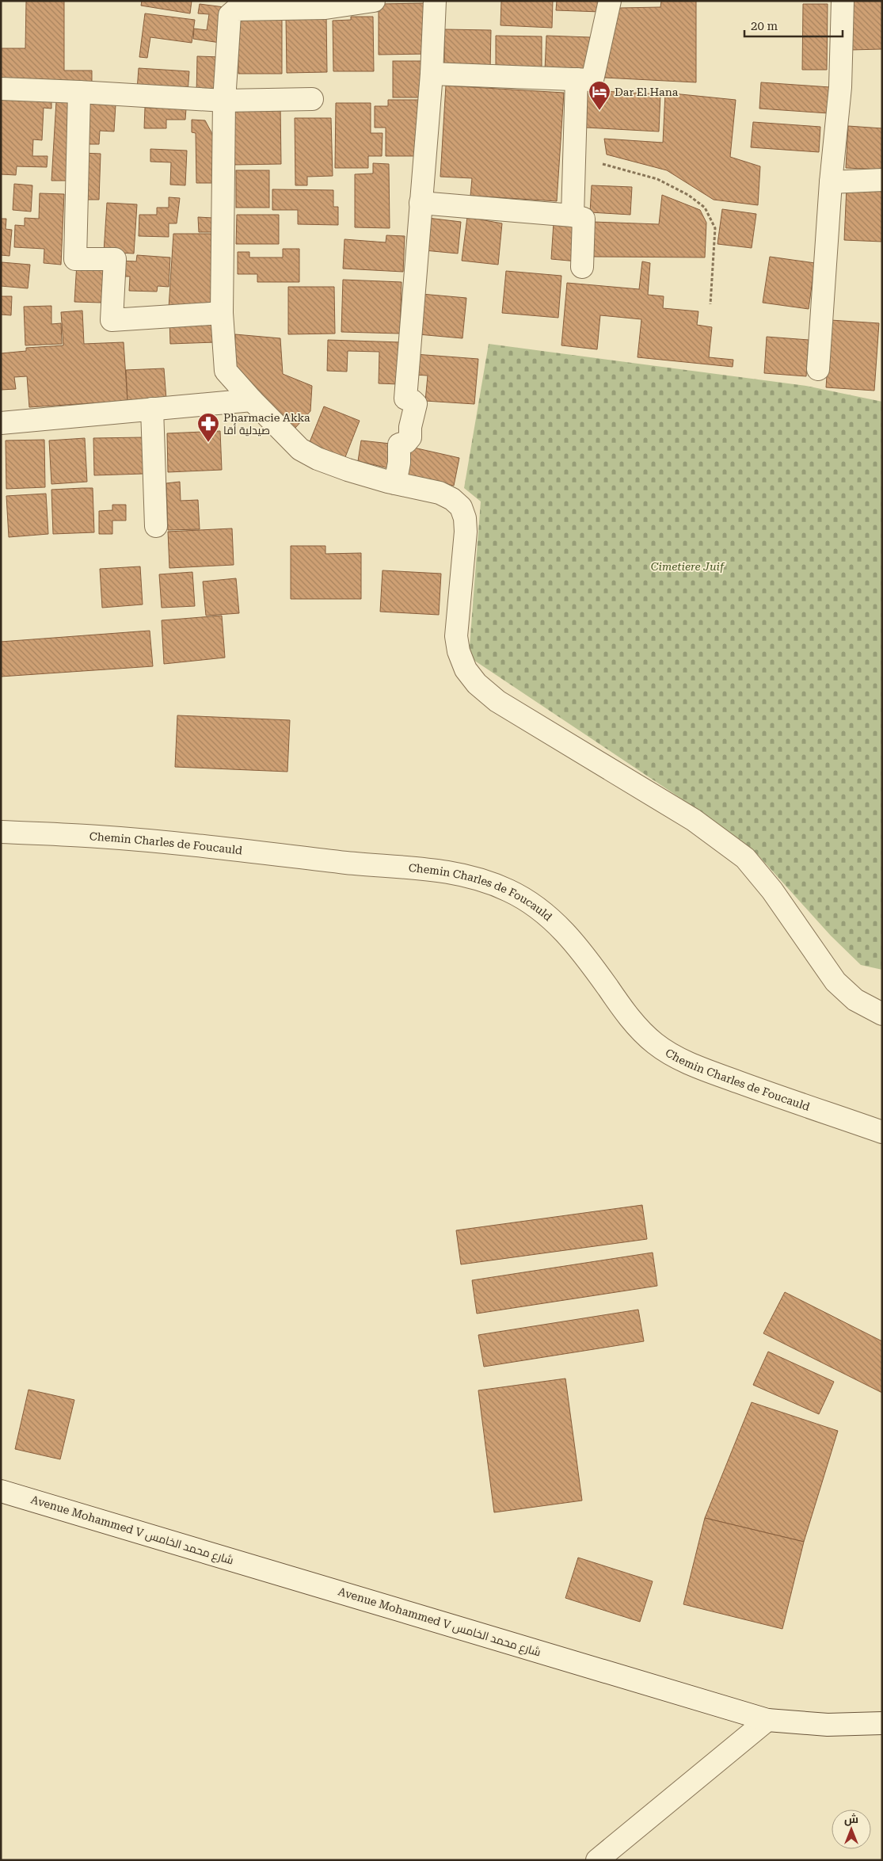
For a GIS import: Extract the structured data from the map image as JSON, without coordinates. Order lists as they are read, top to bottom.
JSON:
{
  "streets": {
    "street": ["Chemin Charles de Foucauld", "Avenue Mohammed V شارع محمد الخامس"]
  },
  "parks": ["Cimetiere Juif"],
  "places": {
    "hotel": ["Dar El Hana"],
    "pharmacy": ["Pharmacie Akka صيدلية أقا"]
  },
  "scale_bar": "20 m",
  "north": "top"
}
